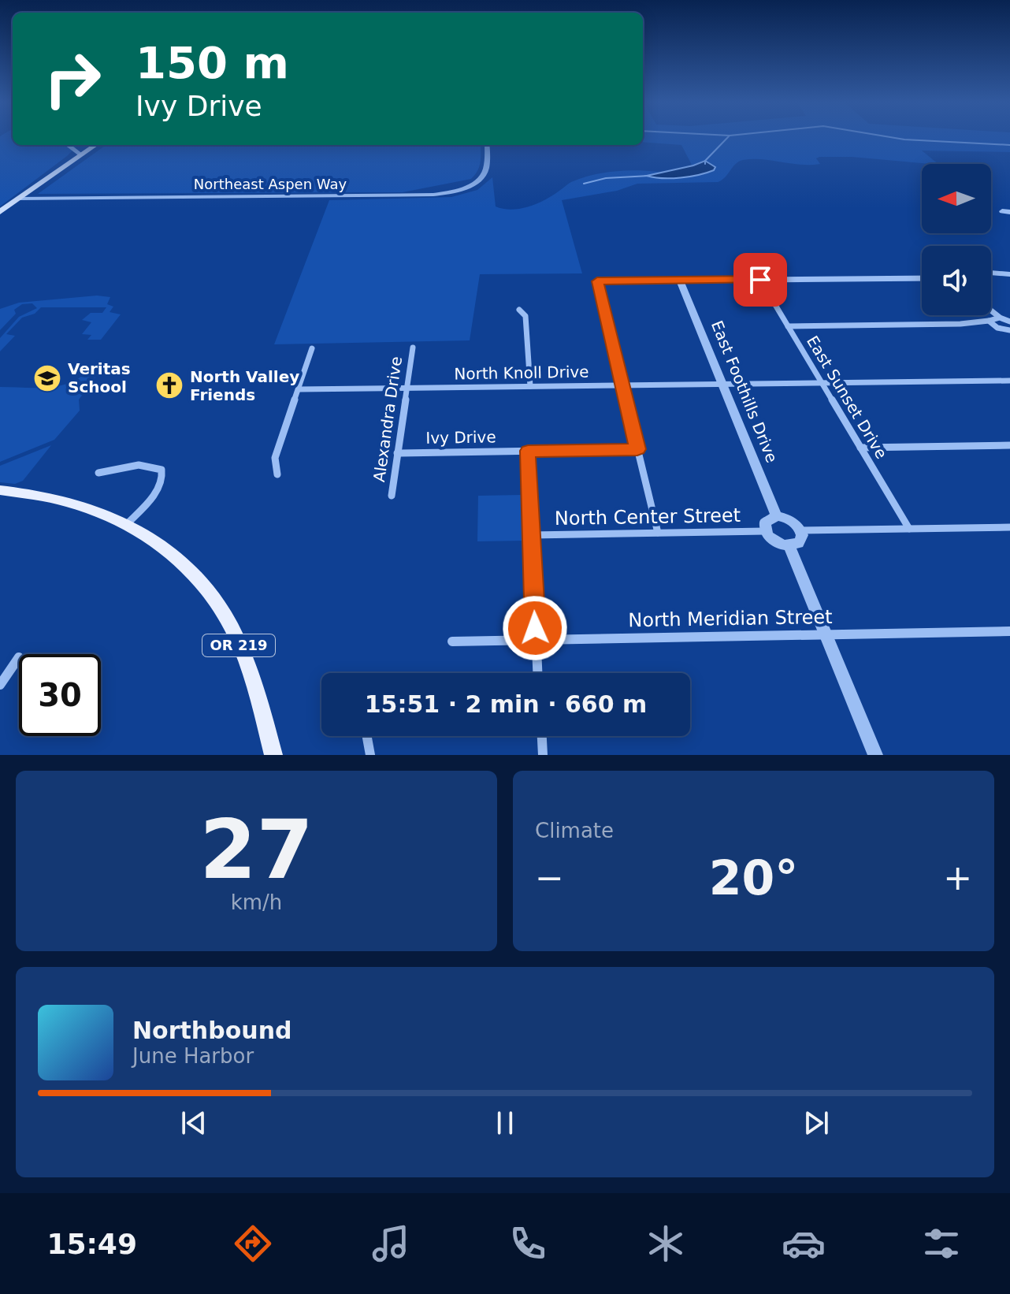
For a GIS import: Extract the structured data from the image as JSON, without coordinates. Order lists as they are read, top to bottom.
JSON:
{
  "streets": {
    "main road": ["OR 219"],
    "street": [
      "Northeast Aspen Way",
      "North Knoll Drive",
      "East Foothills Drive",
      "East Sunset Drive",
      "Alexandra Drive",
      "Ivy Drive",
      "North Center Street",
      "North Meridian Street"
    ]
  },
  "crossings": [
    ["North Knoll Drive", "East Foothills Drive"],
    ["North Knoll Drive", "East Sunset Drive"],
    ["North Knoll Drive", "Alexandra Drive"],
    ["East Foothills Drive", "North Center Street"],
    ["Alexandra Drive", "Ivy Drive"]
  ],
  "places": {
    "school or university": ["Veritas School"],
    "church": ["North Valley Friends"]
  },
  "north": "left",
  "page": {
    "turn": ["150 m", "Ivy Drive"],
    "limit": "30",
    "trip": "15:51 · 2 min · 660 m",
    "tile": [
      ["27", "km/h"],
      "Climate"
    ],
    "heat": ["−", "20°", "+"],
    "song": ["Northbound", "June Harbor"],
    "tabs": "15:49"
  }
}
